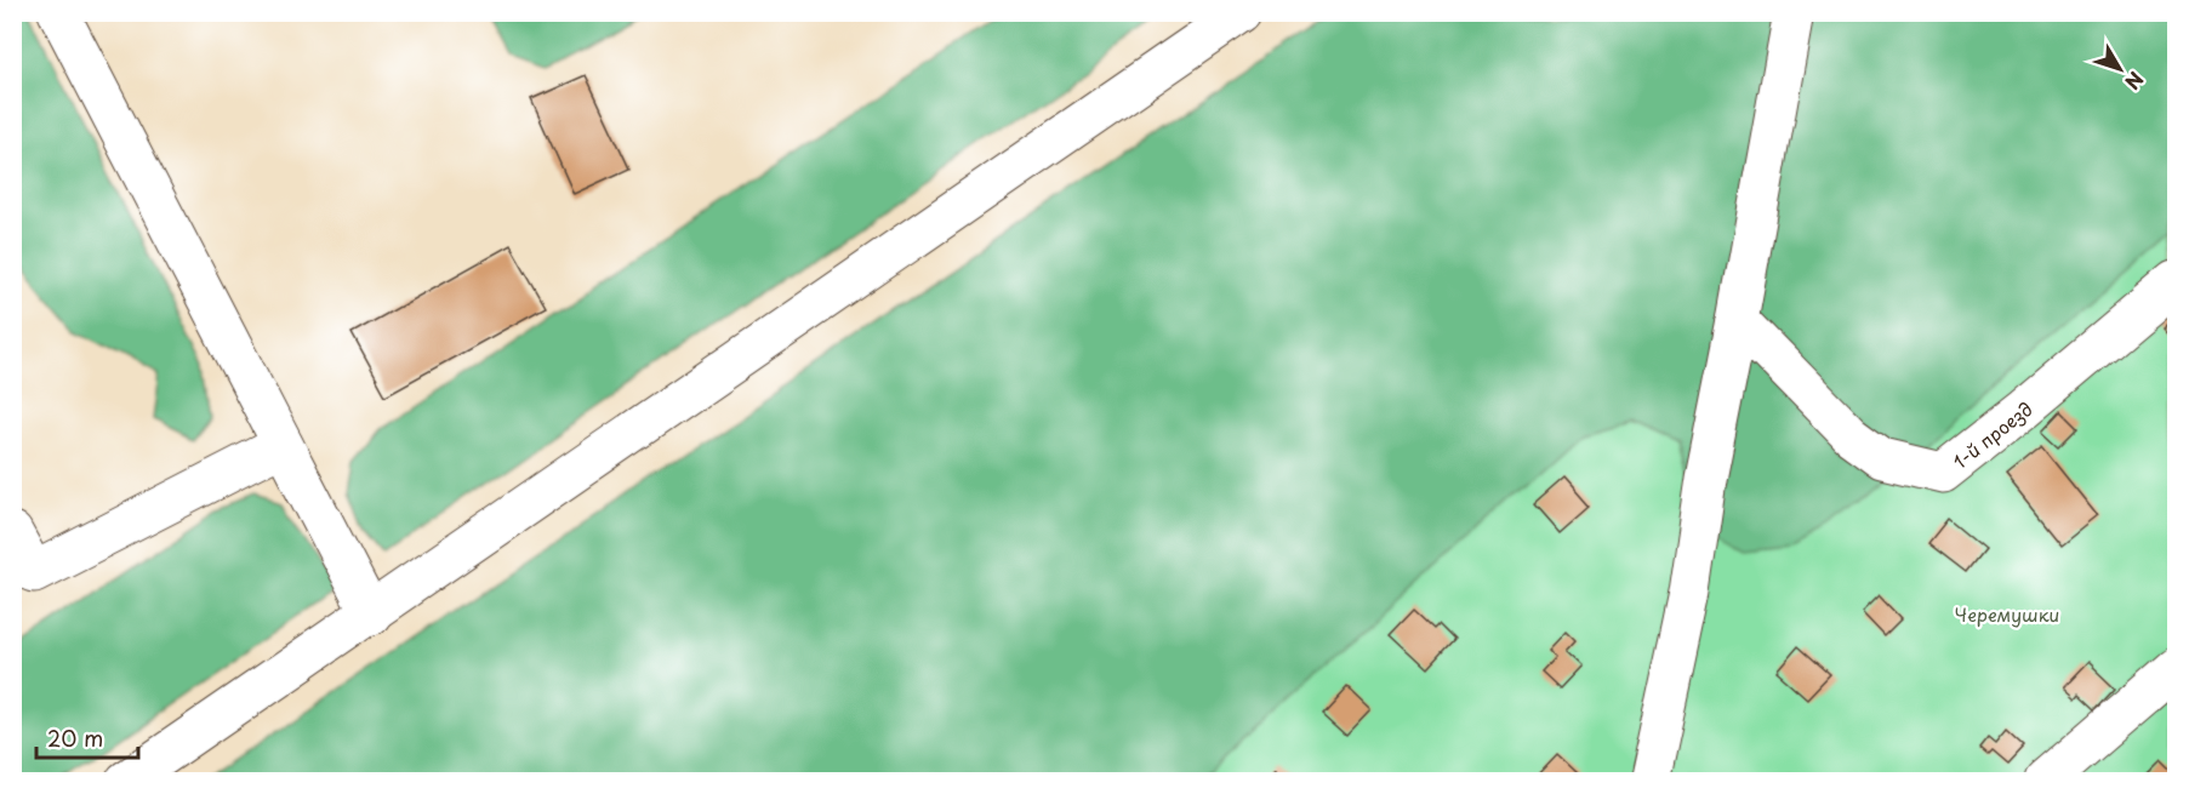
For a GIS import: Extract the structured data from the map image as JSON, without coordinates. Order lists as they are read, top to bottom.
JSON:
{
  "streets": {
    "main road": ["1-й проезд"]
  },
  "parks": ["Черемушки"],
  "scale_bar": "20 m",
  "north": "bottom right"
}
